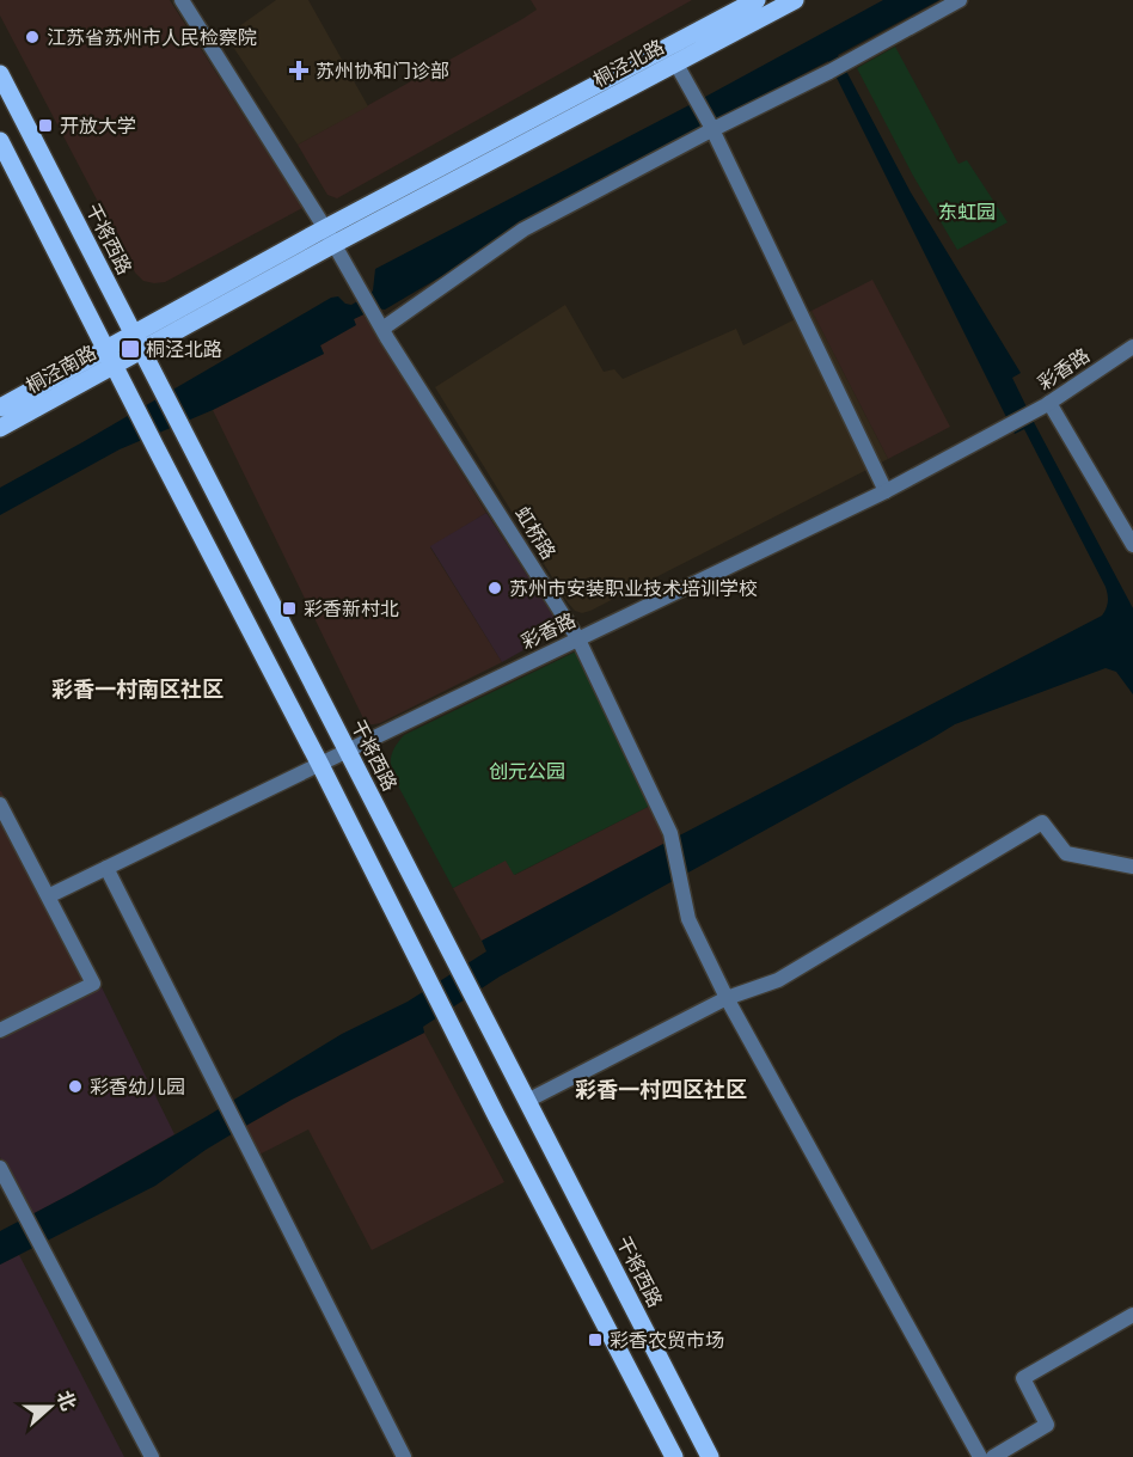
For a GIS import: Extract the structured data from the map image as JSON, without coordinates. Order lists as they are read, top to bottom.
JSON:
{
  "streets": {
    "main road": ["桐泾北路", "干将西路", "桐泾南路"],
    "street": ["彩香路", "虹桥路"]
  },
  "crossings": [
    ["桐泾北路", "干将西路"],
    ["桐泾北路", "桐泾南路"],
    ["桐泾北路", "虹桥路"],
    ["干将西路", "桐泾南路"],
    ["干将西路", "彩香路"],
    ["彩香路", "虹桥路"]
  ],
  "districts": ["彩香一村南区社区", "彩香一村四区社区"],
  "parks": ["东虹园", "创元公园"],
  "places": {
    "other": ["江苏省苏州市人民检察院", "苏州市安装职业技术培训学校", "彩香幼儿园"],
    "health": ["苏州协和门诊部"],
    "transit": [
      "开放大学",
      "桐泾北路",
      "彩香新村北",
      "彩香农贸市场"
    ]
  },
  "north": "right"
}
